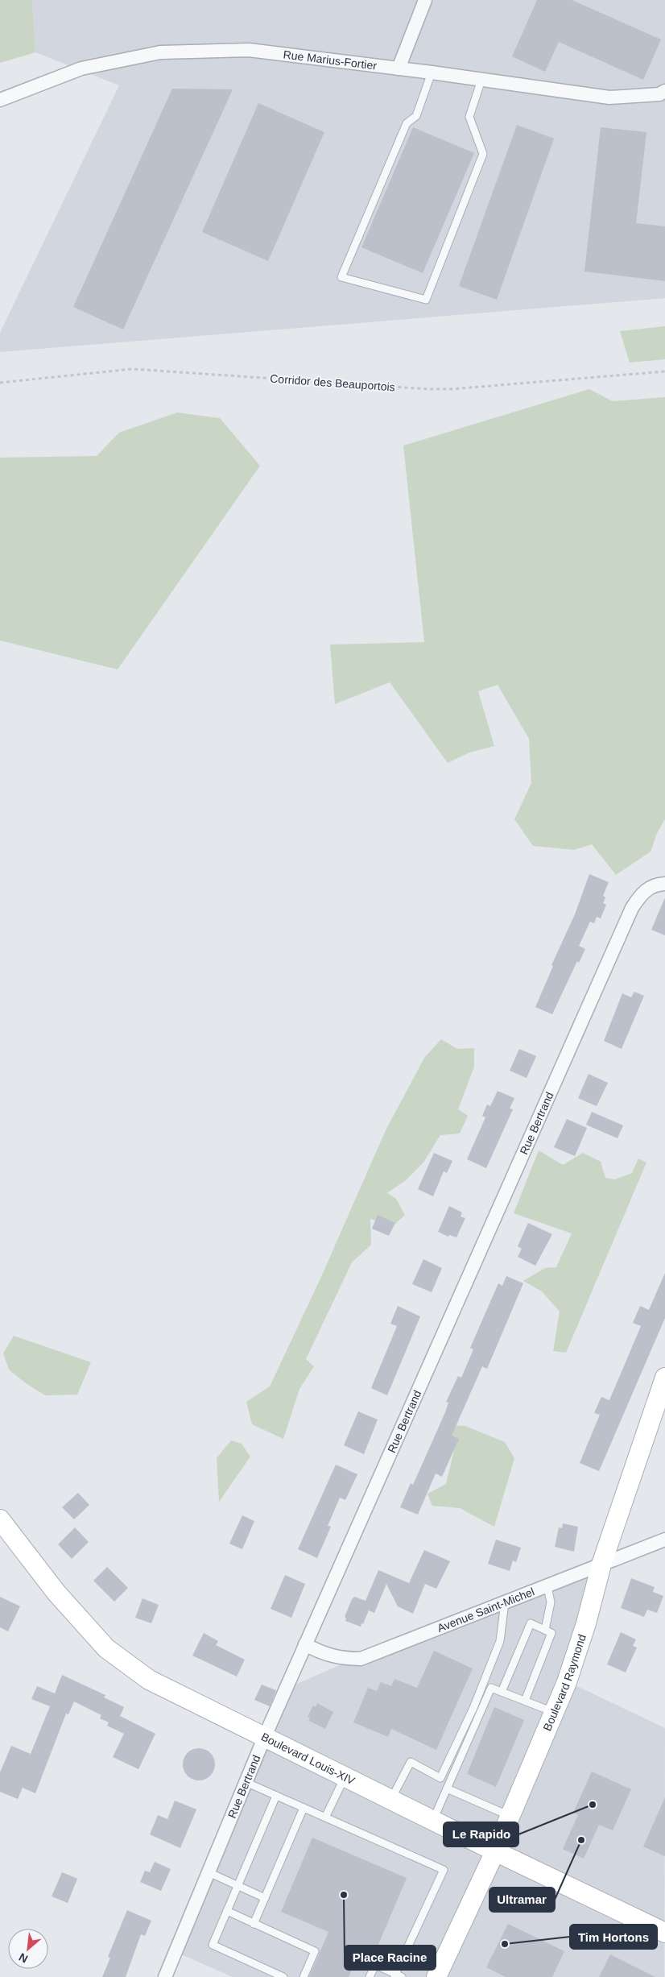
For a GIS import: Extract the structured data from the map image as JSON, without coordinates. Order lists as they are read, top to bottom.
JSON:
{
  "streets": {
    "main road": ["Boulevard Raymond", "Boulevard Louis-XIV"],
    "street": ["Rue Marius-Fortier", "Rue Bertrand", "Avenue Saint-Michel"],
    "path": ["Corridor des Beauportois"]
  },
  "crossings": [
    ["Rue Bertrand", "Avenue Saint-Michel"],
    ["Rue Bertrand", "Boulevard Louis-XIV"],
    ["Avenue Saint-Michel", "Boulevard Raymond"],
    ["Boulevard Raymond", "Boulevard Louis-XIV"]
  ],
  "places": [
    "Le Rapido",
    "Ultramar",
    "Place Racine",
    "Tim Hortons"
  ],
  "north": "bottom left"
}
